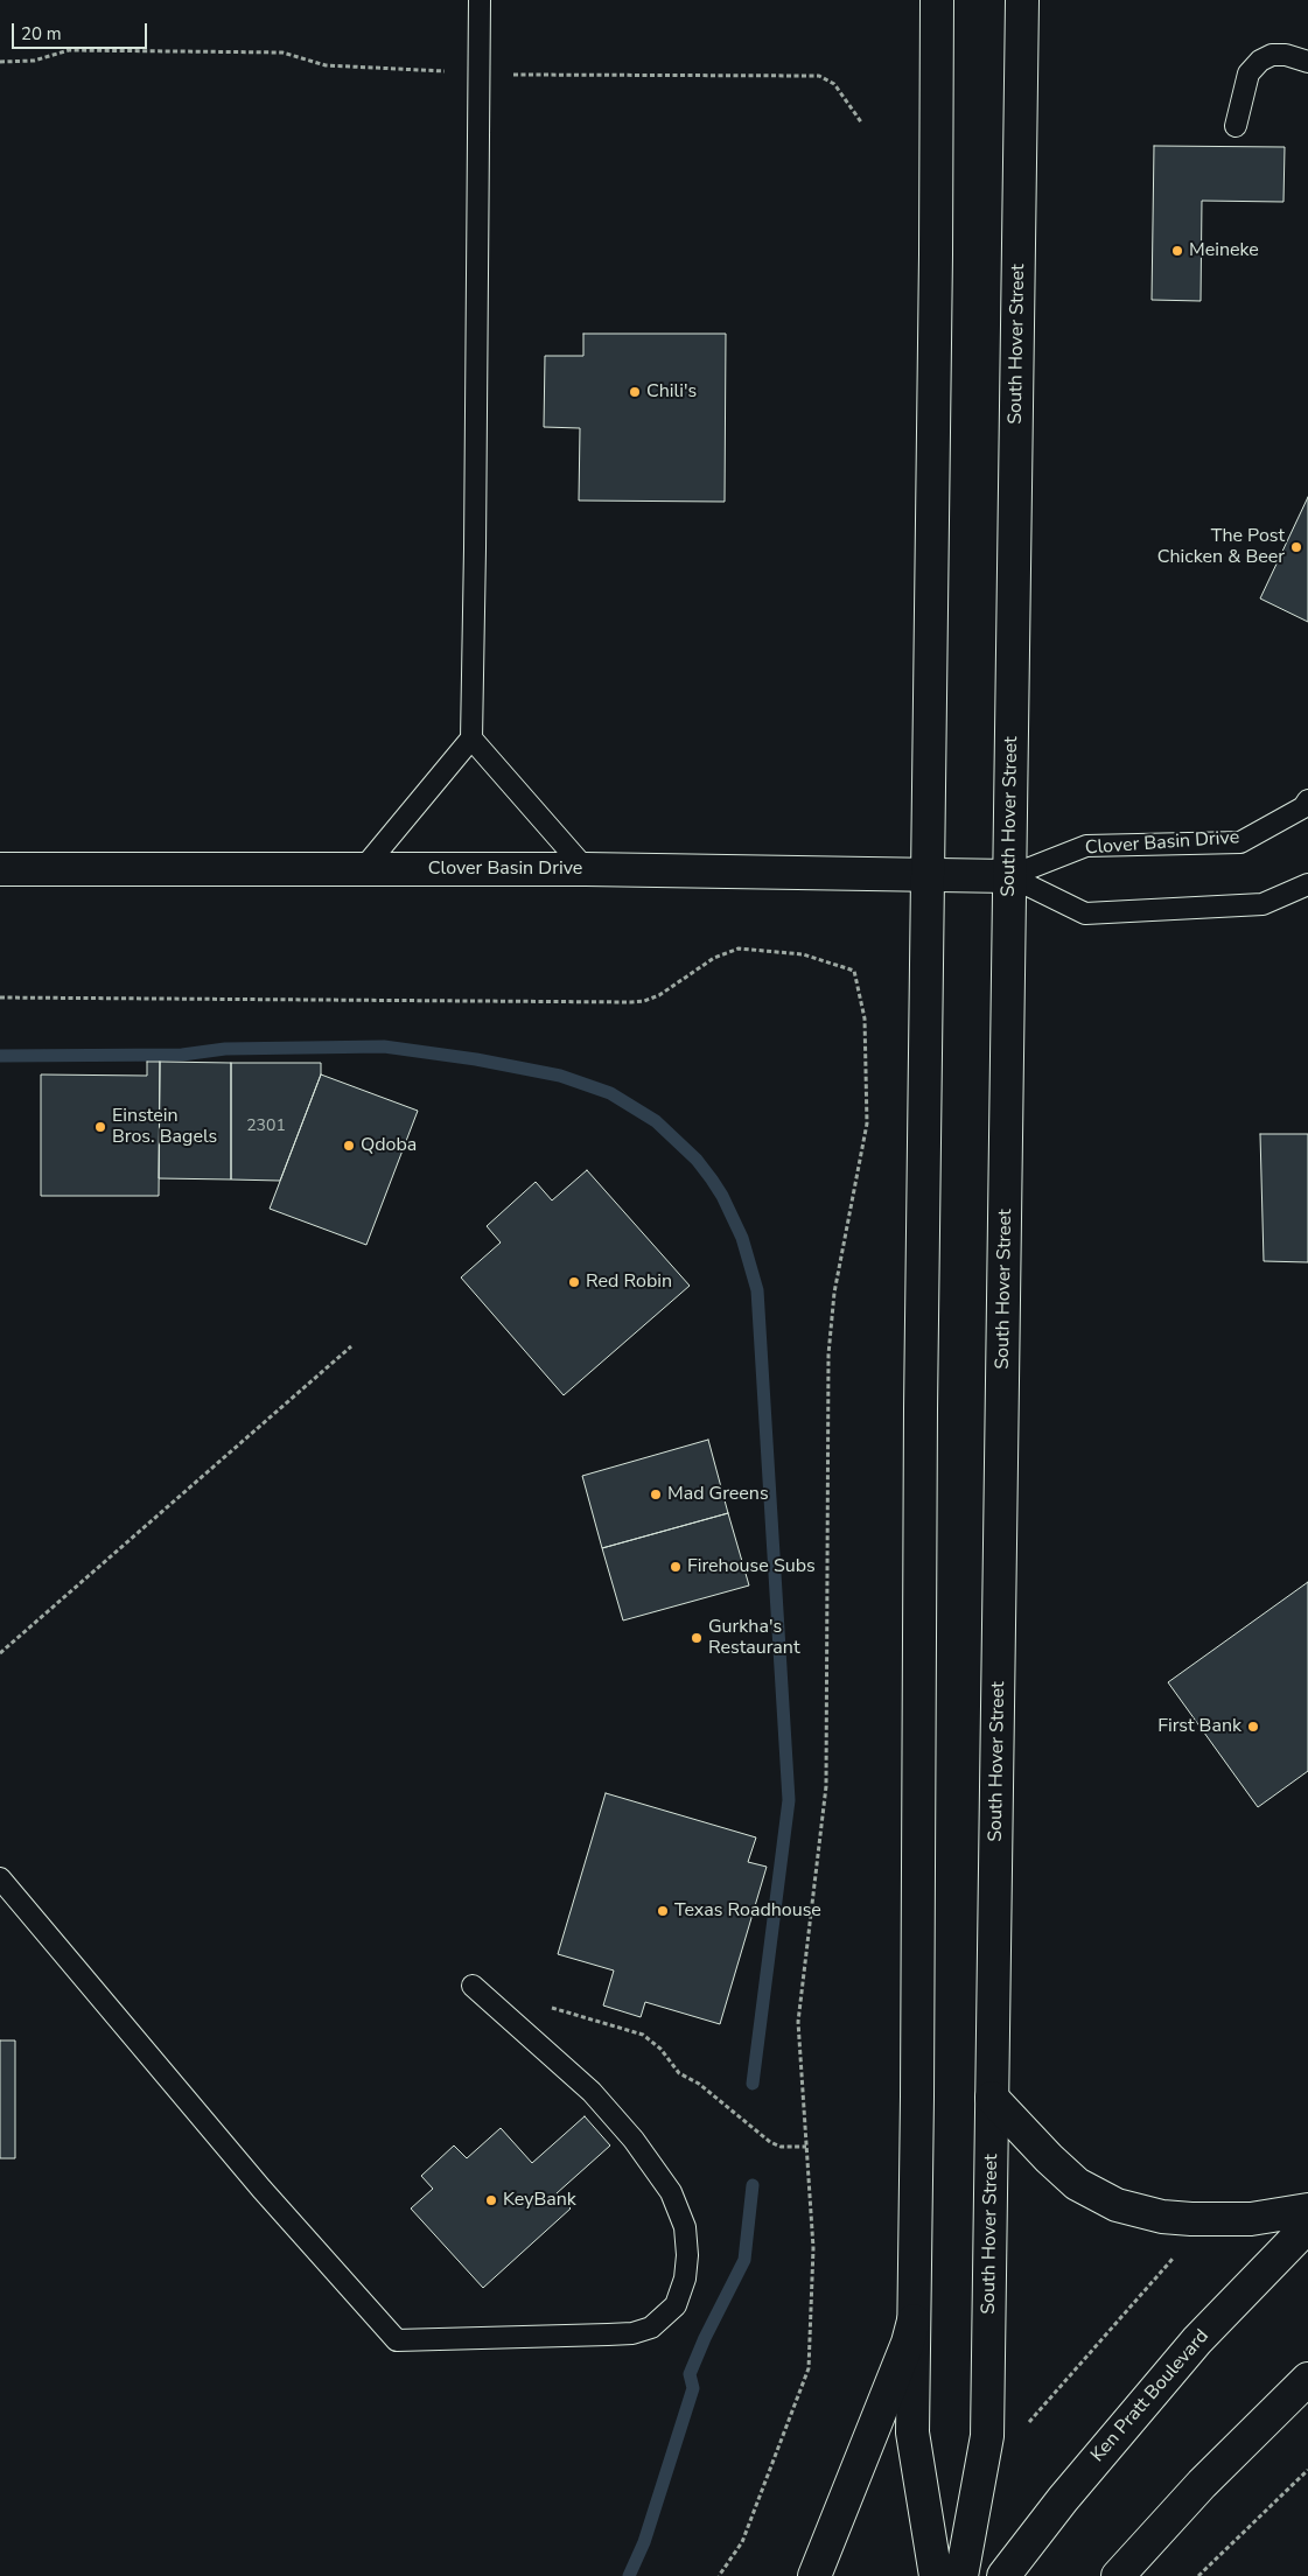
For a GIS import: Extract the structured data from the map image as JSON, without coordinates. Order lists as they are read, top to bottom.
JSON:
{
  "streets": {
    "main road": ["South Hover Street", "Clover Basin Drive", "Ken Pratt Boulevard"]
  },
  "crossings": [
    ["South Hover Street", "Clover Basin Drive"]
  ],
  "places": [
    "Meineke",
    "Chili's",
    "The Post Chicken & Beer",
    "Einstein Bros. Bagels",
    "Qdoba",
    "Red Robin",
    "Mad Greens",
    "Firehouse Subs",
    "Gurkha's Restaurant",
    "First Bank",
    "Texas Roadhouse",
    "KeyBank"
  ],
  "house_numbers": ["2301"],
  "scale_bar": "20 m"
}
